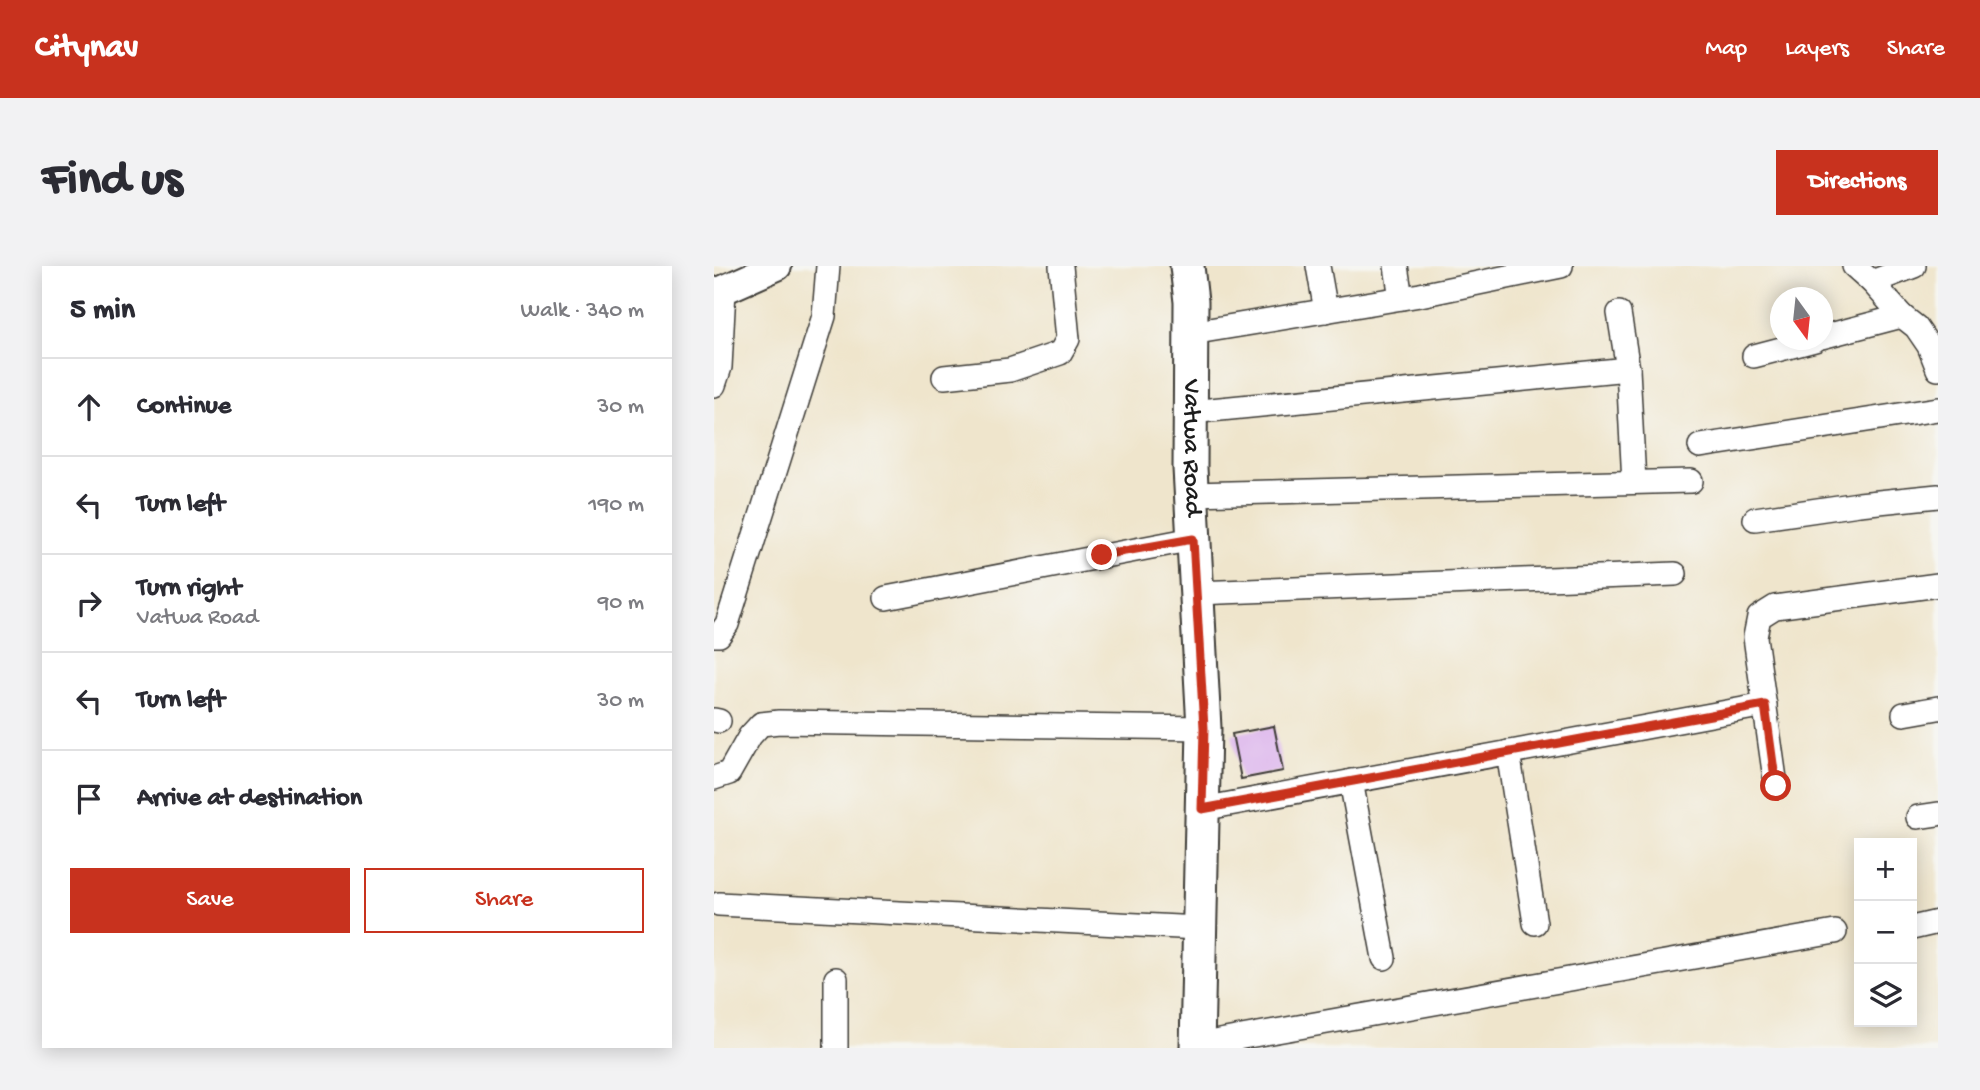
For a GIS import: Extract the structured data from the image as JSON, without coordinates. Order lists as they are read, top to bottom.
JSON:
{
  "streets": {
    "main road": ["Vatwa Road"]
  },
  "north": "bottom",
  "page": {
    "header": "Citynav",
    "nav": ["Map", "Layers", "Share"],
    "buttons": [
      "Directions",
      ["Save", "Share"]
    ],
    "title": "Find us",
    "heading": ["5 min", "Walk · 340 m"],
    "list": [
      ["Continue", "30 m"],
      ["Turn left", "190 m"],
      ["Turn right", "Vatwa Road", "90 m"],
      ["Turn left", "30 m"],
      "Arrive at destination"
    ],
    "map_buttons": ["+", "−"]
  }
}
